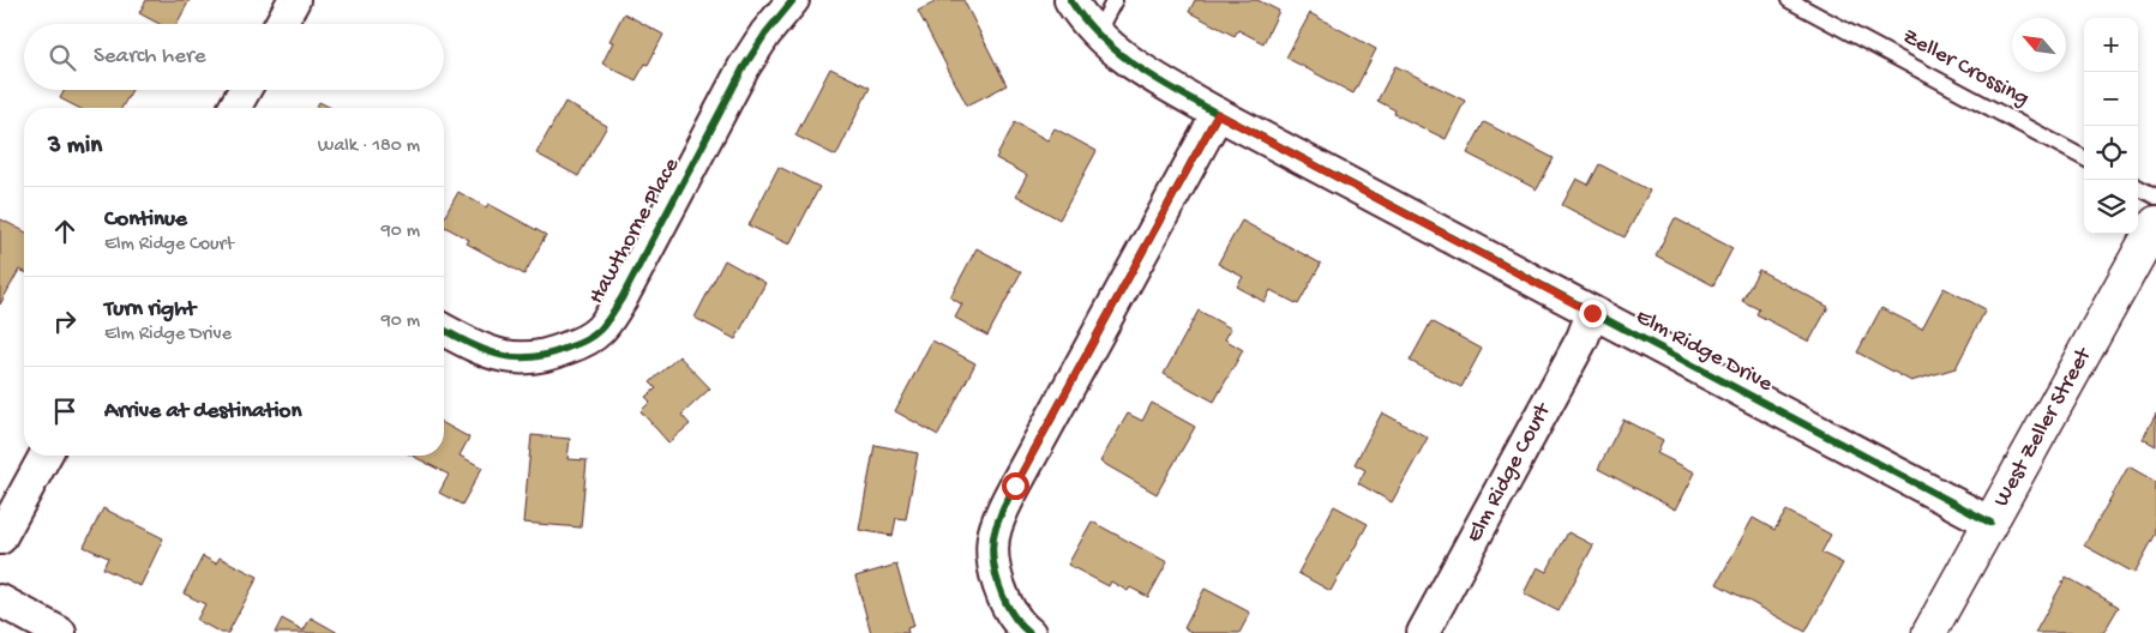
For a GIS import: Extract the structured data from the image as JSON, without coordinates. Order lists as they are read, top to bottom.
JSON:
{
  "streets": {
    "street": [
      "Hawthorne Place",
      "Elm Ridge Drive",
      "West Zeller Street",
      "Elm Ridge Court"
    ],
    "lane": ["Zeller Crossing"]
  },
  "crossings": [
    ["Elm Ridge Drive", "West Zeller Street"],
    ["Elm Ridge Drive", "Elm Ridge Court"]
  ],
  "north": "top left",
  "page": {
    "map_buttons": ["+", "−"],
    "search": "Search here",
    "heading": ["3 min", "Walk · 180 m"],
    "list": [
      ["Continue", "Elm Ridge Court", "90 m"],
      ["Turn right", "Elm Ridge Drive", "90 m"],
      "Arrive at destination"
    ]
  }
}
